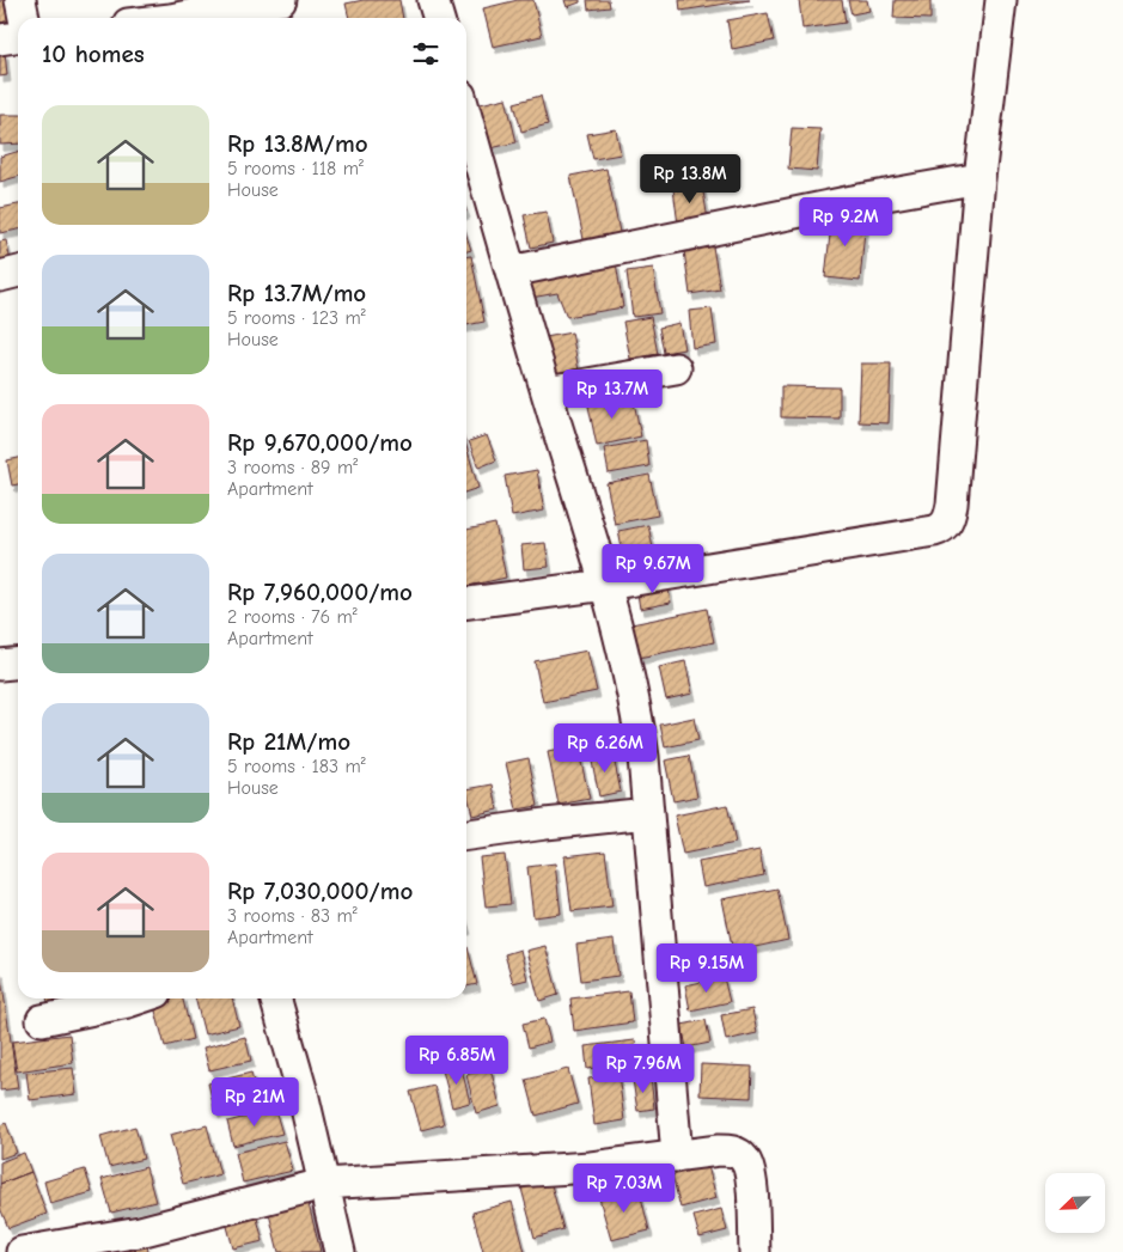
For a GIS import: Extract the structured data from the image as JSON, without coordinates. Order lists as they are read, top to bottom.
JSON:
{
  "north": "bottom left",
  "page": {
    "heading": "10 homes",
    "list": [
      {
        "name": "Rp 13.8M/mo",
        "note": "5 rooms · 118 m² · House"
      },
      {
        "name": "Rp 13.7M/mo",
        "note": "5 rooms · 123 m² · House"
      },
      {
        "name": "Rp 9,670,000/mo",
        "note": "3 rooms · 89 m² · Apartment"
      },
      {
        "name": "Rp 7,960,000/mo",
        "note": "2 rooms · 76 m² · Apartment"
      },
      {
        "name": "Rp 21M/mo",
        "note": "5 rooms · 183 m² · House"
      },
      {
        "name": "Rp 7,030,000/mo",
        "note": "3 rooms · 83 m² · Apartment"
      }
    ],
    "price": [
      "Rp 13.8M",
      "Rp 9.2M",
      "Rp 13.7M",
      "Rp 9.67M",
      "Rp 6.26M",
      "Rp 9.15M",
      "Rp 6.85M",
      "Rp 7.96M",
      "Rp 21M",
      "Rp 7.03M"
    ]
  }
}
